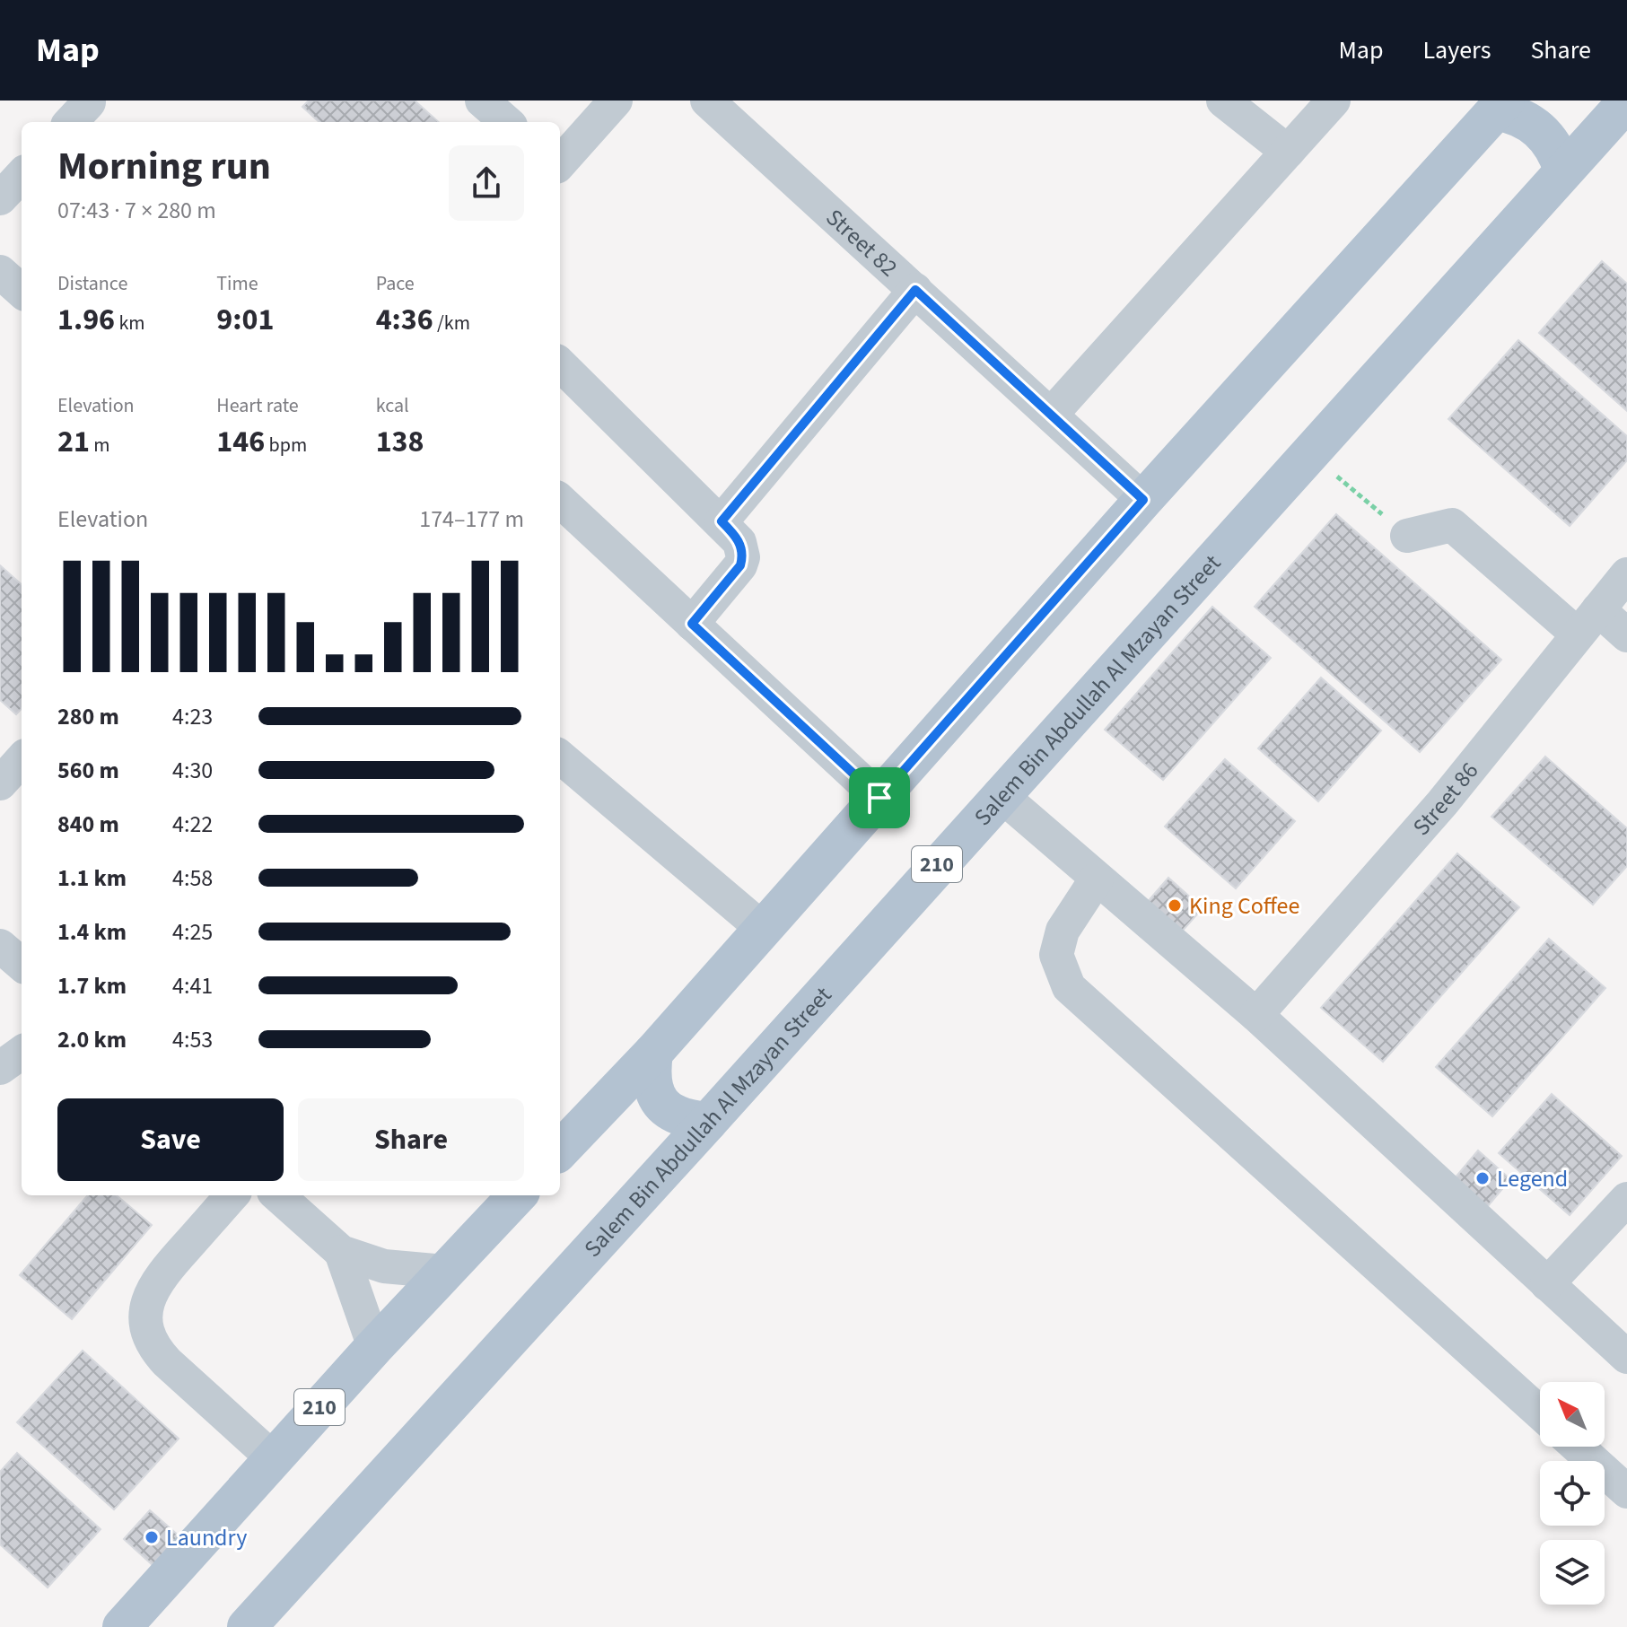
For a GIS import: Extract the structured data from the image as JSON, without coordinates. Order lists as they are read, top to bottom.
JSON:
{
  "streets": {
    "main road": ["Salem Bin Abdullah Al Mzayan Street", "210"],
    "street": ["Street 82", "Street 86"]
  },
  "places": ["King Coffee", "Legend", "Laundry"],
  "north": "top left",
  "page": {
    "header": "Map",
    "nav": ["Map", "Layers", "Share"],
    "heading": ["Morning run", "07:43 · 7 × 280 m"],
    "stats": [
      ["Distance", "1.96 km"],
      ["Time", "9:01"],
      ["Pace", "4:36 /km"],
      ["Elevation", "21 m"],
      ["Heart rate", "146 bpm"],
      ["kcal", "138"]
    ],
    "chart": ["Elevation", "174–177 m"],
    "list": [
      {
        "name": "280 m",
        "note": "4:23"
      },
      {
        "name": "560 m",
        "note": "4:30"
      },
      {
        "name": "840 m",
        "note": "4:22"
      },
      {
        "name": "1.1 km",
        "note": "4:58"
      },
      {
        "name": "1.4 km",
        "note": "4:25"
      },
      {
        "name": "1.7 km",
        "note": "4:41"
      },
      {
        "name": "2.0 km",
        "note": "4:53"
      }
    ],
    "buttons": ["Save", "Share"]
  }
}
